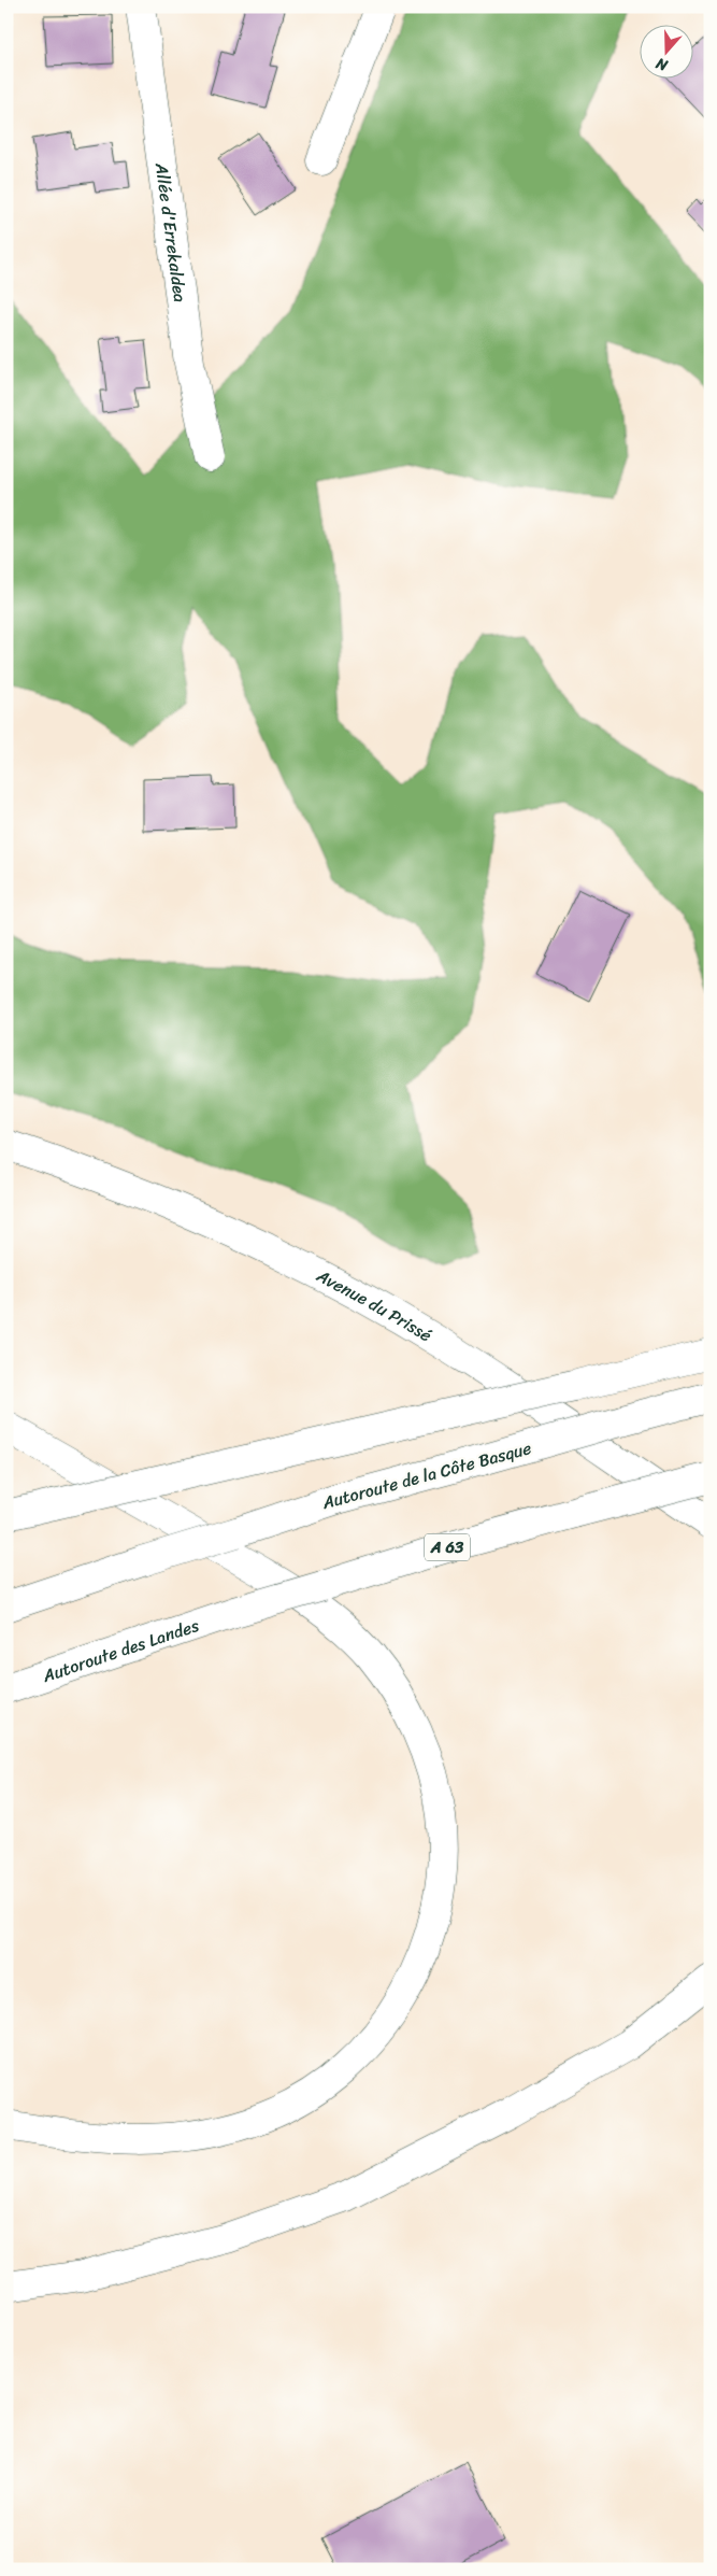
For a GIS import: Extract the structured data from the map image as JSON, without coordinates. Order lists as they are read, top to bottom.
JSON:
{
  "streets": {
    "main road": [
      "Allée d'Errekaldea",
      "Avenue du Prissé",
      "Autoroute de la Côte Basque",
      "A 63",
      "Autoroute des Landes"
    ]
  },
  "north": "bottom"
}
